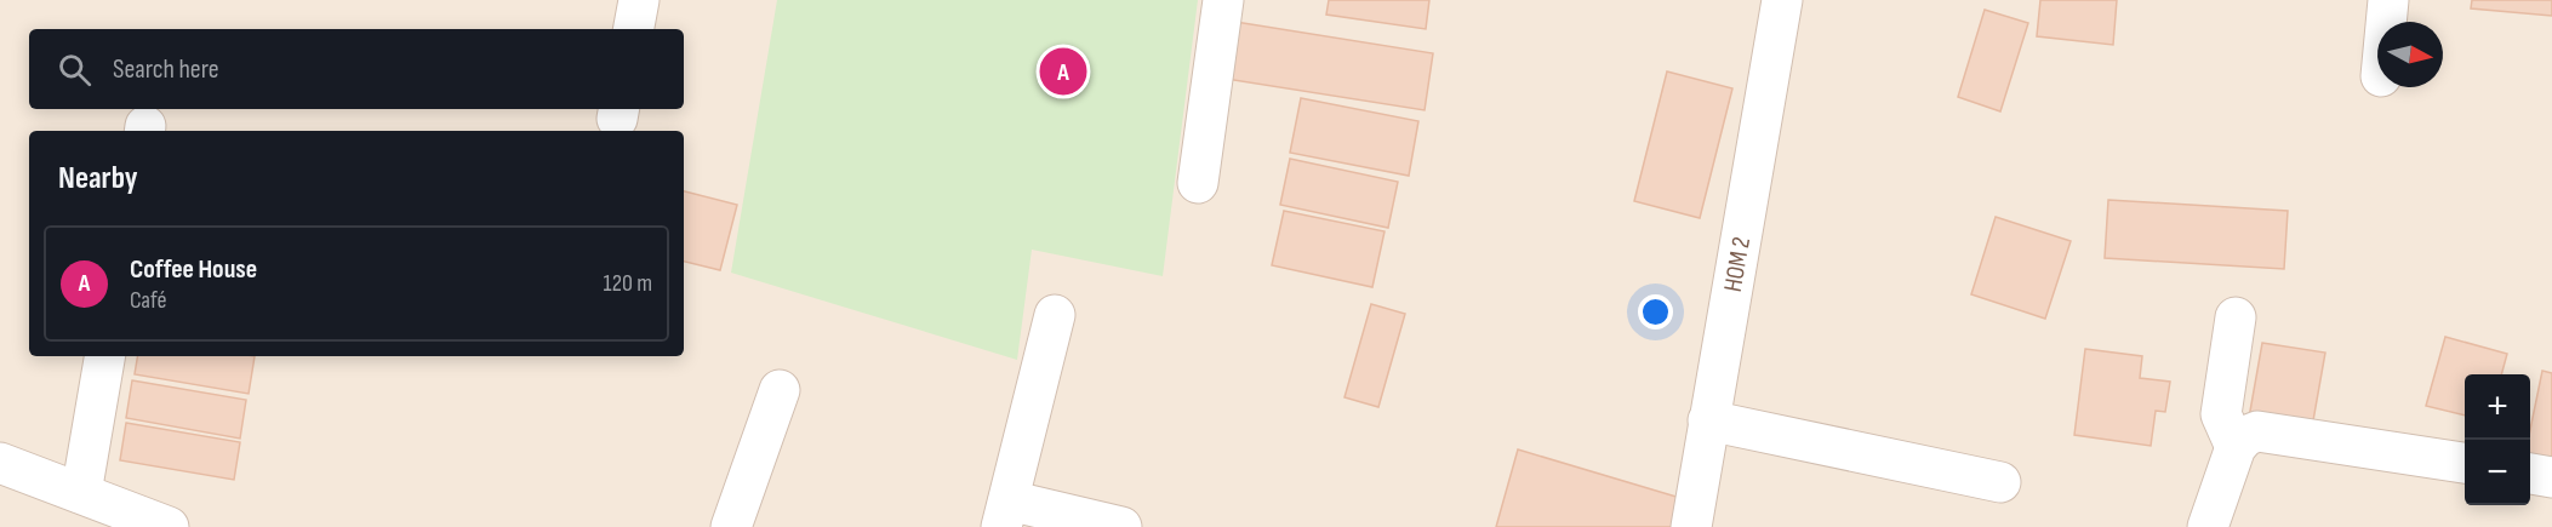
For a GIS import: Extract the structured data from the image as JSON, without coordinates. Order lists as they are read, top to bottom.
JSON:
{
  "streets": {
    "street": ["HOM 2"]
  },
  "north": "right",
  "page": {
    "search": "Search here",
    "pins": "A",
    "heading": "Nearby",
    "list": [
      {
        "mark": "A",
        "name": "Coffee House",
        "note": "Café",
        "value": "120 m"
      }
    ],
    "map_buttons": ["+", "−"]
  }
}
